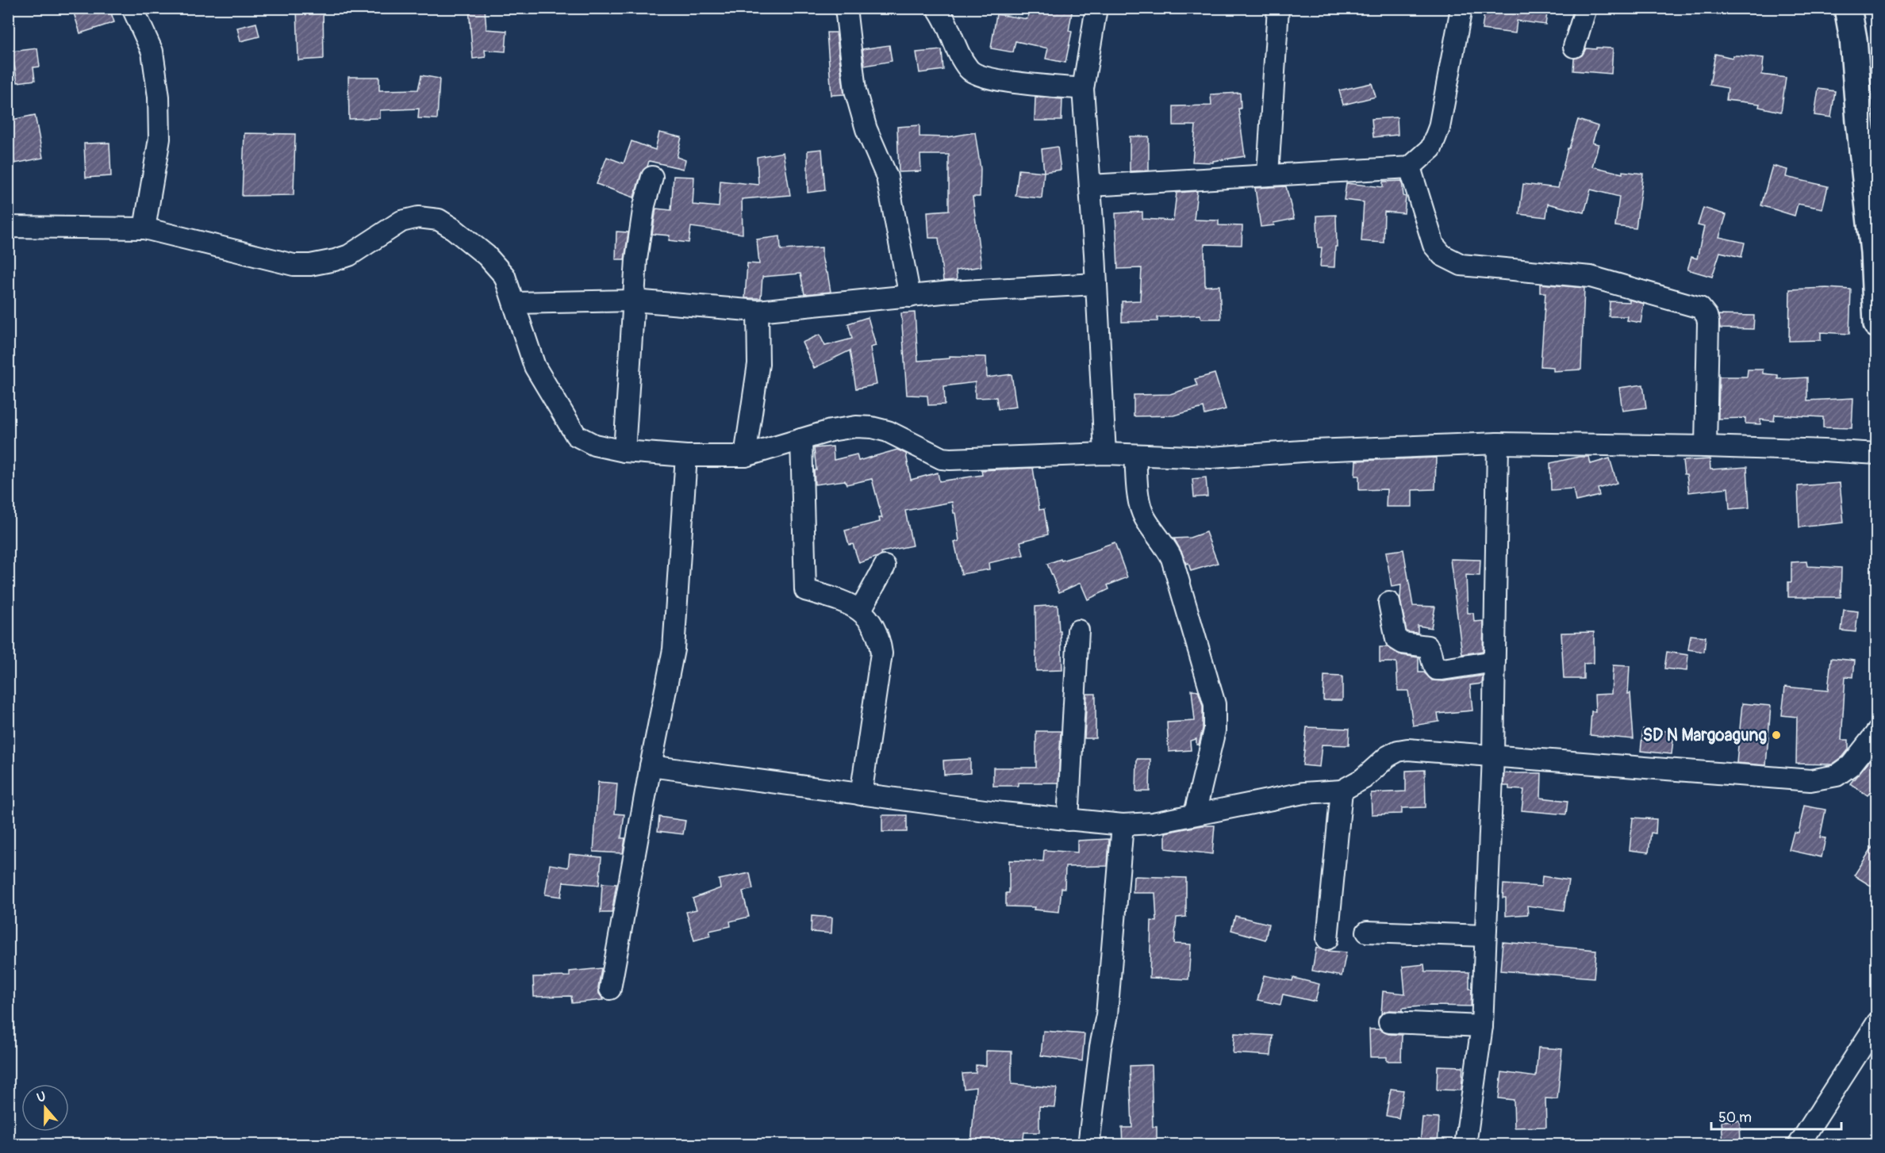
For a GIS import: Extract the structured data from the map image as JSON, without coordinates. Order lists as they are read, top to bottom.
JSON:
{
  "places": ["SD N Margoagung"],
  "scale_bar": "50 m",
  "north": "top"
}
